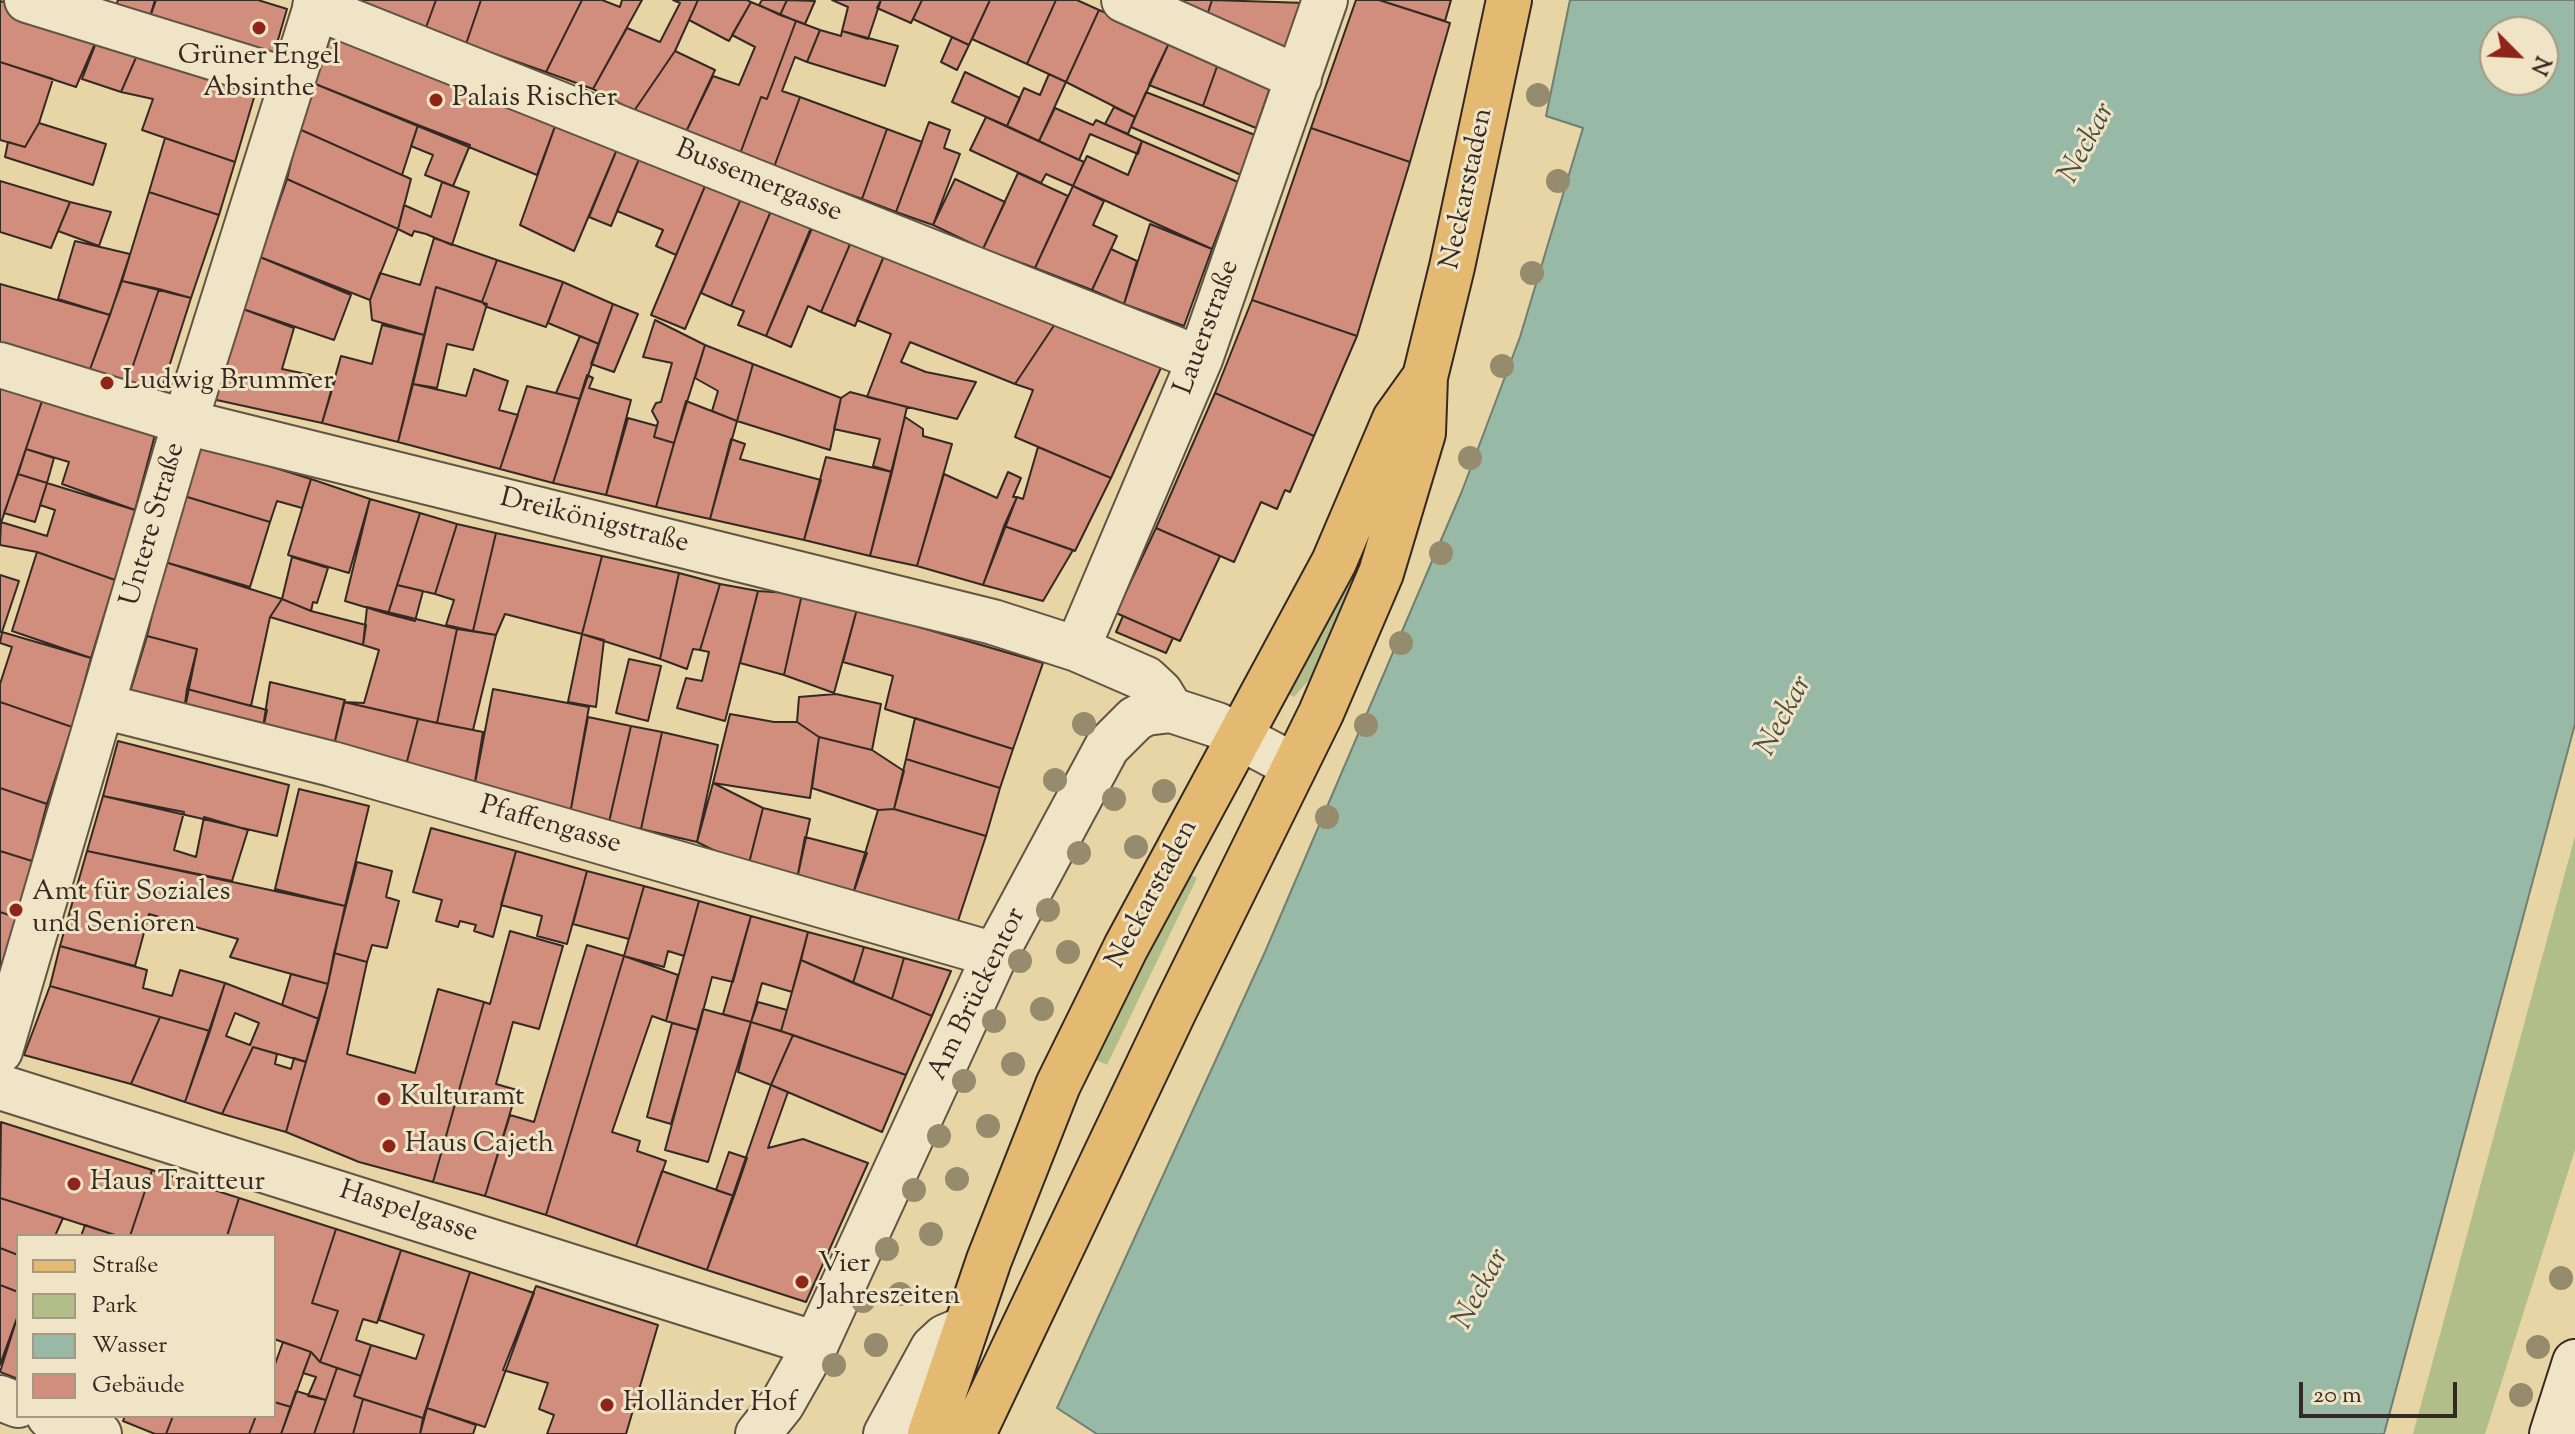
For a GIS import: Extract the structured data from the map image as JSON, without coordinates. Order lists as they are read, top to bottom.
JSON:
{
  "streets": {
    "main road": ["Neckarstaden"],
    "street": [
      "Bussemergasse",
      "Lauerstraße",
      "Dreikönigstraße",
      "Untere Straße",
      "Pfaffengasse",
      "Am Brückentor",
      "Haspelgasse"
    ]
  },
  "crossings": [
    ["Bussemergasse", "Lauerstraße"],
    ["Bussemergasse", "Untere Straße"],
    ["Lauerstraße", "Dreikönigstraße"],
    ["Dreikönigstraße", "Untere Straße"],
    ["Dreikönigstraße", "Am Brückentor"],
    ["Untere Straße", "Pfaffengasse"],
    ["Untere Straße", "Haspelgasse"],
    ["Pfaffengasse", "Am Brückentor"],
    ["Am Brückentor", "Haspelgasse"]
  ],
  "water": ["Neckar"],
  "places": [
    "Grüner Engel Absinthe",
    "Palais Rischer",
    "Ludwig Brummer",
    "Amt für Soziales und Senioren",
    "Kulturamt",
    "Haus Cajeth",
    "Haus Traitteur",
    "Vier Jahreszeiten",
    "Holländer Hof"
  ],
  "legend": [
    "Straße",
    "Park",
    "Wasser",
    "Gebäude"
  ],
  "scale_bar": "20 m",
  "north": "bottom right"
}
